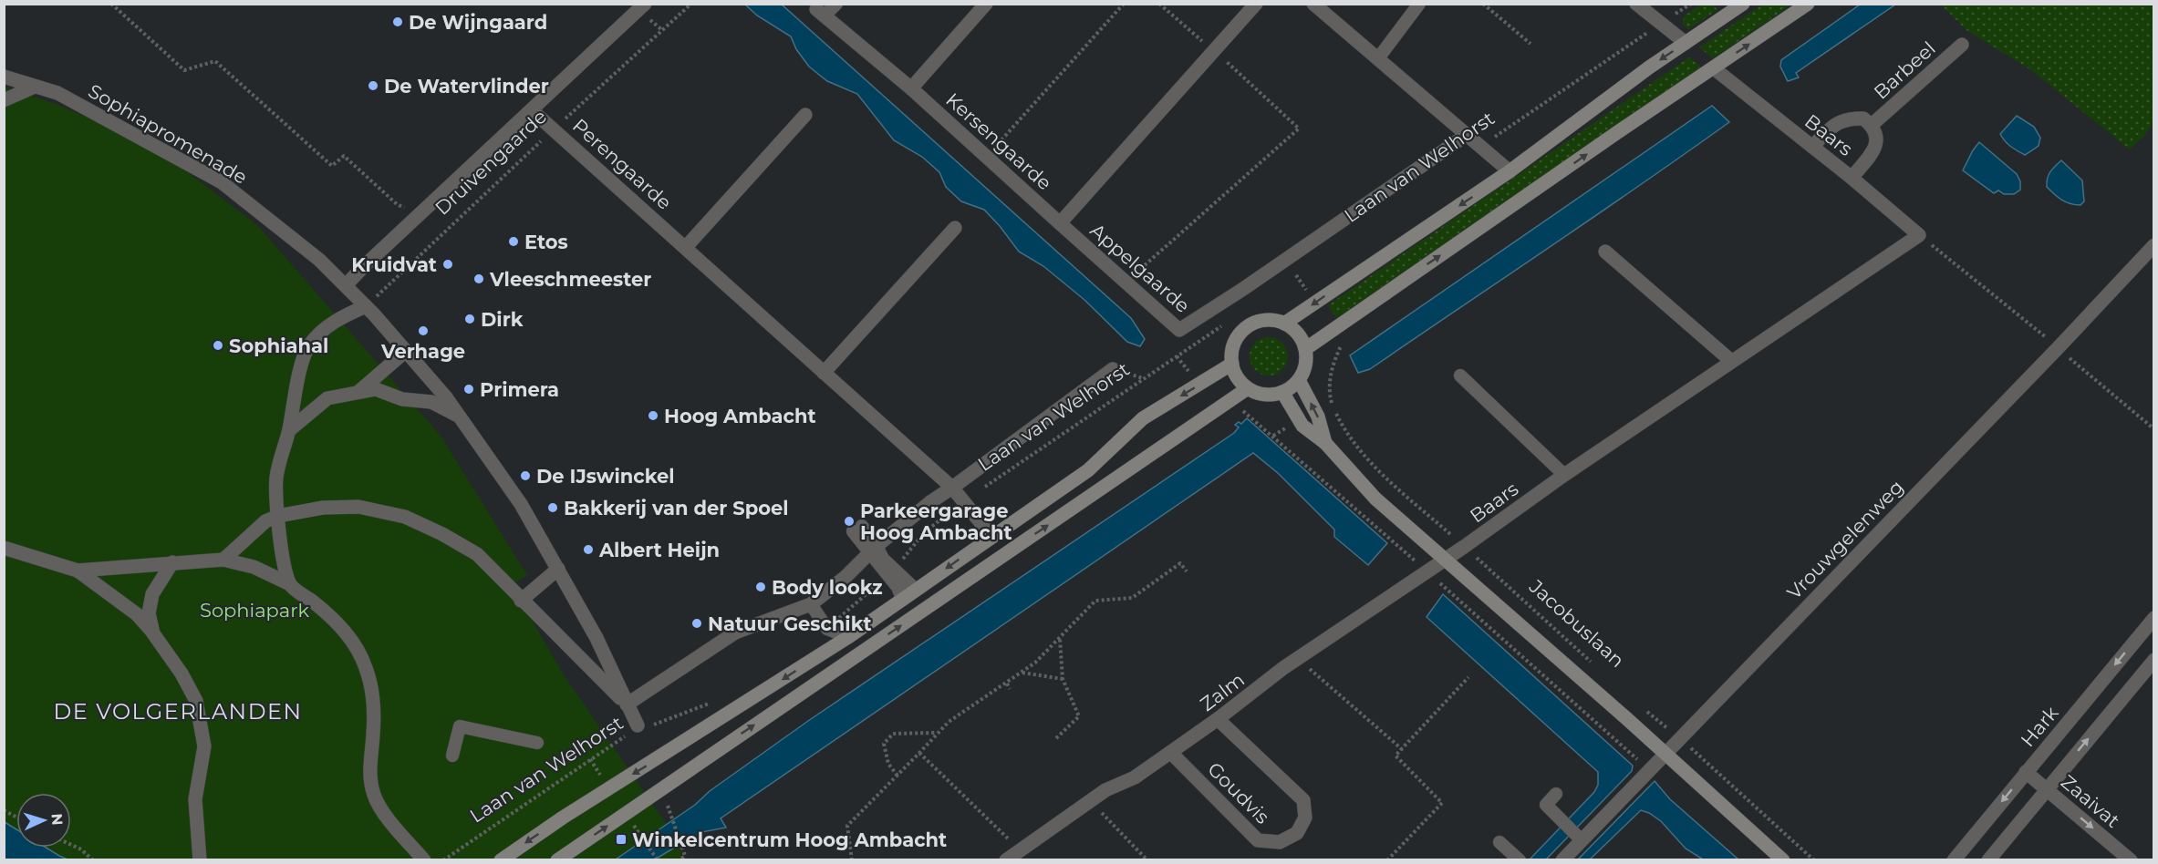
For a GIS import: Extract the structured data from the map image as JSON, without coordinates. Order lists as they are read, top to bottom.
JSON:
{
  "streets": {
    "main road": ["Jacobuslaan"],
    "street": [
      "Barbeel",
      "Sophiapromenade",
      "Baars",
      "Kersengaarde",
      "Druivengaarde",
      "Perengaarde",
      "Appelgaarde",
      "Vrouwgelenweg",
      "Zalm",
      "Hark",
      "Goudvis",
      "Zaaivat"
    ],
    "path": ["Laan van Welhorst"]
  },
  "crossings": [
    ["Barbeel", "Baars"],
    ["Sophiapromenade", "Druivengaarde"],
    ["Sophiapromenade", "Laan van Welhorst"],
    ["Baars", "Jacobuslaan"],
    ["Baars", "Zalm"],
    ["Kersengaarde", "Appelgaarde"],
    ["Druivengaarde", "Perengaarde"],
    ["Perengaarde", "Laan van Welhorst"],
    ["Vrouwgelenweg", "Jacobuslaan"],
    ["Jacobuslaan", "Zalm"],
    ["Zalm", "Goudvis"],
    ["Hark", "Zaaivat"]
  ],
  "one_way": ["Zaaivat"],
  "districts": ["DE VOLGERLANDEN"],
  "parks": ["Sophiapark"],
  "places": {
    "other": [
      "De Wijngaard",
      "De Watervlinder",
      "Etos",
      "Kruidvat",
      "Vleeschmeester",
      "Dirk",
      "Verhage",
      "Sophiahal",
      "Primera",
      "Hoog Ambacht",
      "De IJswinckel",
      "Bakkerij van der Spoel",
      "Parkeergarage Hoog Ambacht",
      "Albert Heijn",
      "Body lookz",
      "Natuur Geschikt"
    ],
    "transit": ["Winkelcentrum Hoog Ambacht"]
  },
  "north": "right"
}
